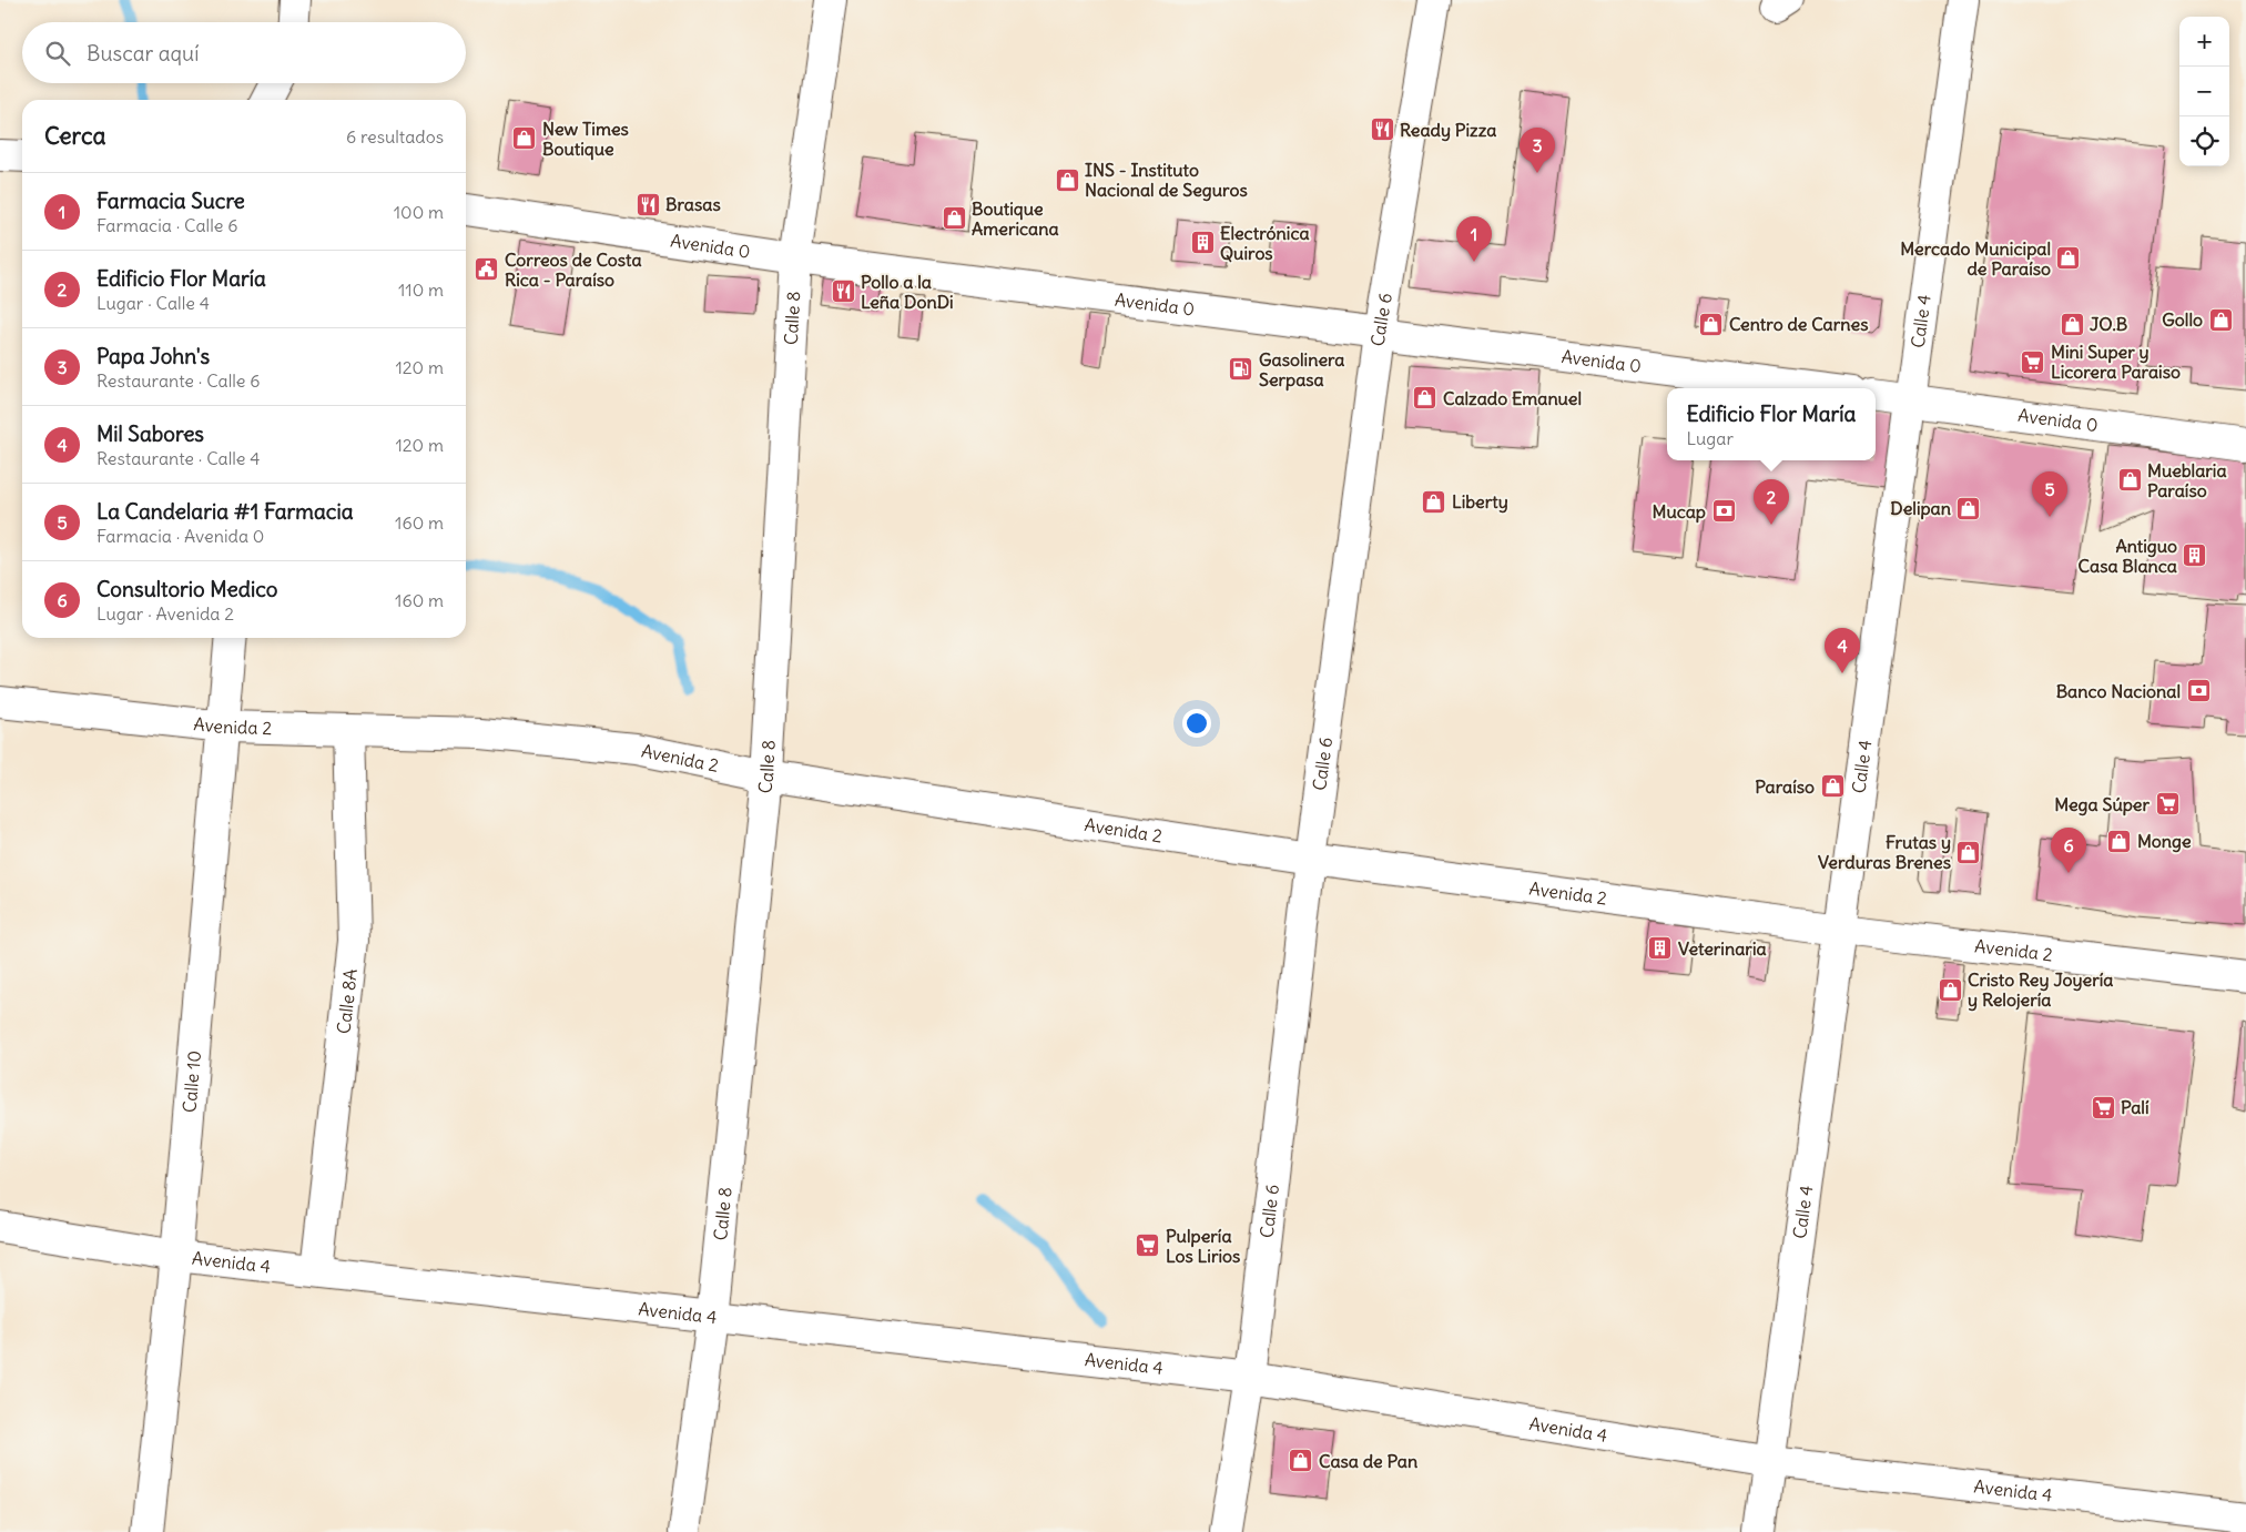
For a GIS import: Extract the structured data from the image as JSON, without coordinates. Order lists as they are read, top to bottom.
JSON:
{
  "streets": {
    "street": [
      "Avenida 0",
      "Calle 8",
      "Calle 6",
      "Calle 4",
      "Avenida 2",
      "Calle 8A",
      "Calle 10",
      "Avenida 4"
    ]
  },
  "crossings": [
    ["Avenida 0", "Calle 8"],
    ["Avenida 0", "Calle 6"],
    ["Avenida 0", "Calle 4"],
    ["Calle 8", "Avenida 2"],
    ["Calle 8", "Avenida 4"],
    ["Calle 6", "Avenida 2"],
    ["Calle 6", "Avenida 4"],
    ["Calle 4", "Avenida 2"],
    ["Calle 4", "Avenida 4"],
    ["Avenida 2", "Calle 8A"],
    ["Avenida 2", "Calle 10"],
    ["Calle 8A", "Avenida 4"],
    ["Calle 10", "Avenida 4"]
  ],
  "places": {
    "restaurant": ["Ready Pizza", "Brasas", "Pollo a la Leña DonDi"],
    "shop": [
      "New Times Boutique",
      "INS - Instituto Nacional de Seguros",
      "Boutique Americana",
      "Mercado Municipal de Paraíso",
      "Gollo",
      "Centro de Carnes",
      "JO.B",
      "Calzado Emanuel",
      "Mueblaria Paraíso",
      "Liberty",
      "Delipan",
      "Paraíso",
      "Monge",
      "Frutas y Verduras Brenes",
      "Cristo Rey Joyería y Relojería",
      "Casa de Pan"
    ],
    "building": ["Electrónica Quiros", "Antiguo Casa Blanca", "Veterinaria"],
    "public building": ["Correos de Costa Rica - Paraíso"],
    "supermarket": [
      "Mini Super y Licorera Paraiso",
      "Mega Súper",
      "Palí",
      "Pulpería Los Lirios"
    ],
    "fuel station": ["Gasolinera Serpasa"],
    "bank": ["Mucap", "Banco Nacional"]
  },
  "page": {
    "map_buttons": ["+", "−"],
    "search": "Buscar aquí",
    "heading": ["Cerca", "6 resultados"],
    "pins": [
      "3",
      "1",
      "5",
      "2",
      "4",
      "6"
    ],
    "list": [
      {
        "mark": "1",
        "name": "Farmacia Sucre",
        "note": "Farmacia · Calle 6",
        "value": "100 m"
      },
      {
        "mark": "2",
        "name": "Edificio Flor María",
        "note": "Lugar · Calle 4",
        "value": "110 m"
      },
      {
        "mark": "3",
        "name": "Papa John's",
        "note": "Restaurante · Calle 6",
        "value": "120 m"
      },
      {
        "mark": "4",
        "name": "Mil Sabores",
        "note": "Restaurante · Calle 4",
        "value": "120 m"
      },
      {
        "mark": "5",
        "name": "La Candelaria #1 Farmacia",
        "note": "Farmacia · Avenida 0",
        "value": "160 m"
      },
      {
        "mark": "6",
        "name": "Consultorio Medico",
        "note": "Lugar · Avenida 2",
        "value": "160 m"
      }
    ],
    "popup": ["Edificio Flor María", "Lugar"]
  }
}
